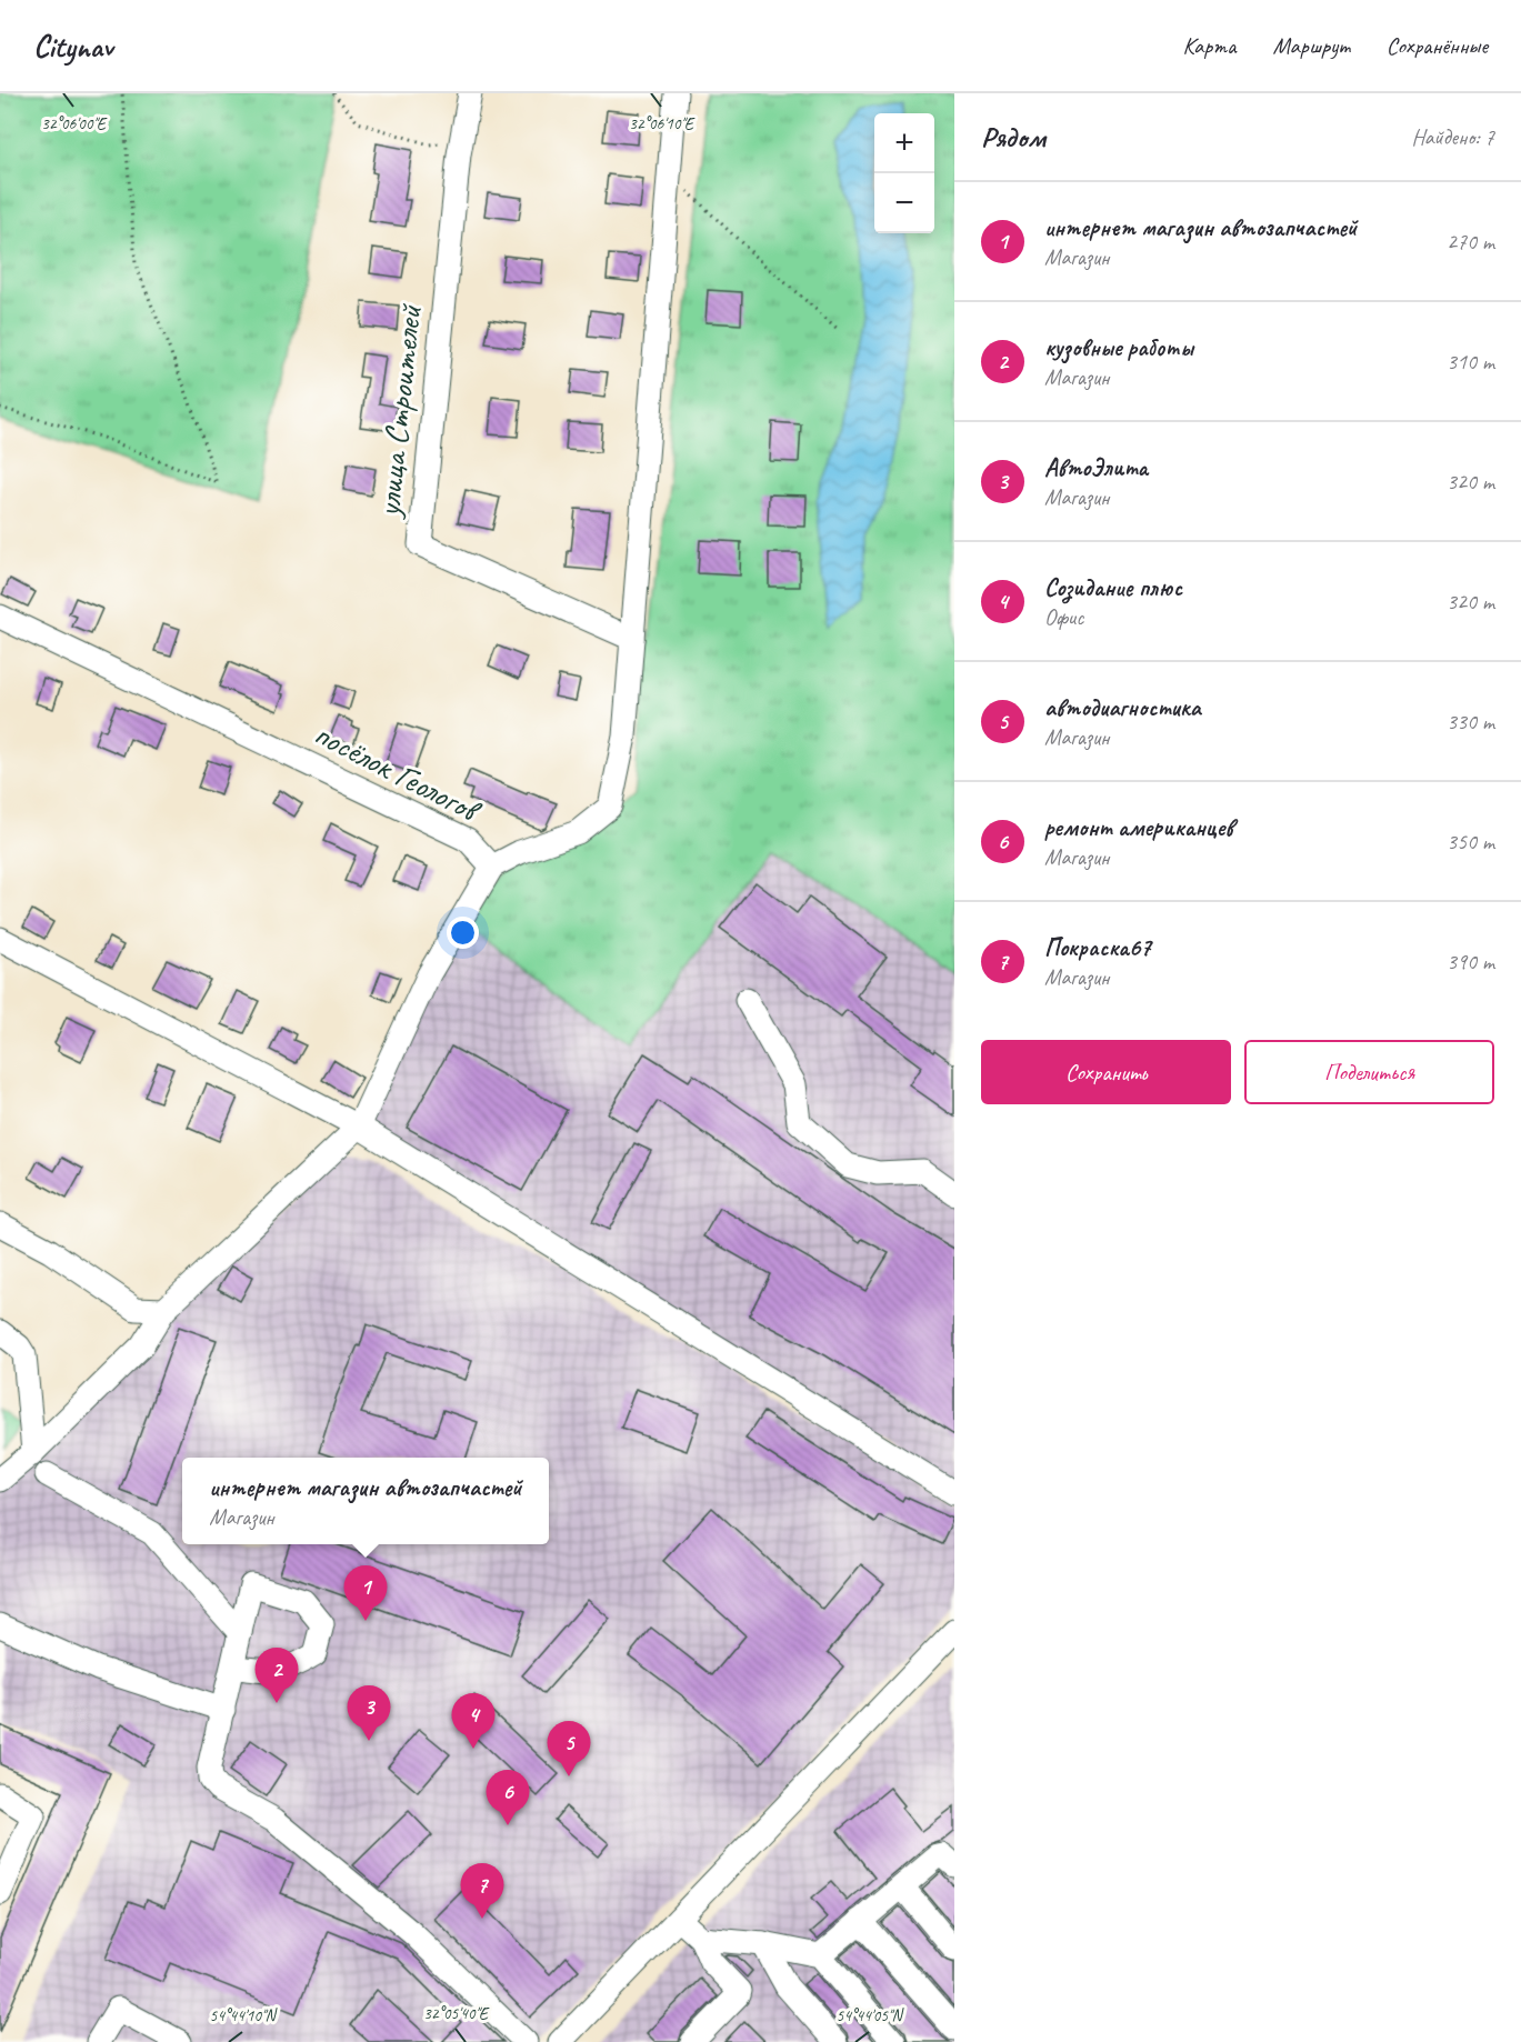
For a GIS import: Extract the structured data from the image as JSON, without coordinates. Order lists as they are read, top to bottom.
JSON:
{
  "streets": {
    "street": ["улица Строителей", "посёлок Геологов"]
  },
  "page": {
    "header": "Citynav",
    "nav": ["Карта", "Маршрут", "Сохранённые"],
    "heading": ["Рядом", "Найдено: 7"],
    "map_buttons": ["+", "−"],
    "list": [
      {
        "mark": "1",
        "name": "интернет магазин автозапчастей",
        "note": "Магазин",
        "value": "270 m"
      },
      {
        "mark": "2",
        "name": "кузовные работы",
        "note": "Магазин",
        "value": "310 m"
      },
      {
        "mark": "3",
        "name": "АвтоЭлита",
        "note": "Магазин",
        "value": "320 m"
      },
      {
        "mark": "4",
        "name": "Созидание плюс",
        "note": "Офис",
        "value": "320 m"
      },
      {
        "mark": "5",
        "name": "автодиагностика",
        "note": "Магазин",
        "value": "330 m"
      },
      {
        "mark": "6",
        "name": "ремонт американцев",
        "note": "Магазин",
        "value": "350 m"
      },
      {
        "mark": "7",
        "name": "Покраска67",
        "note": "Магазин",
        "value": "390 m"
      }
    ],
    "buttons": ["Сохранить", "Поделиться"],
    "popup": ["интернет магазин автозапчастей", "Магазин"],
    "pins": [
      "1",
      "2",
      "3",
      "4",
      "5",
      "6",
      "7"
    ]
  },
  "coordinates": [
    "32°06'00\"E",
    "32°06'10\"E",
    "32°05'40\"E",
    "54°44'10\"N",
    "54°44'05\"N"
  ]
}
